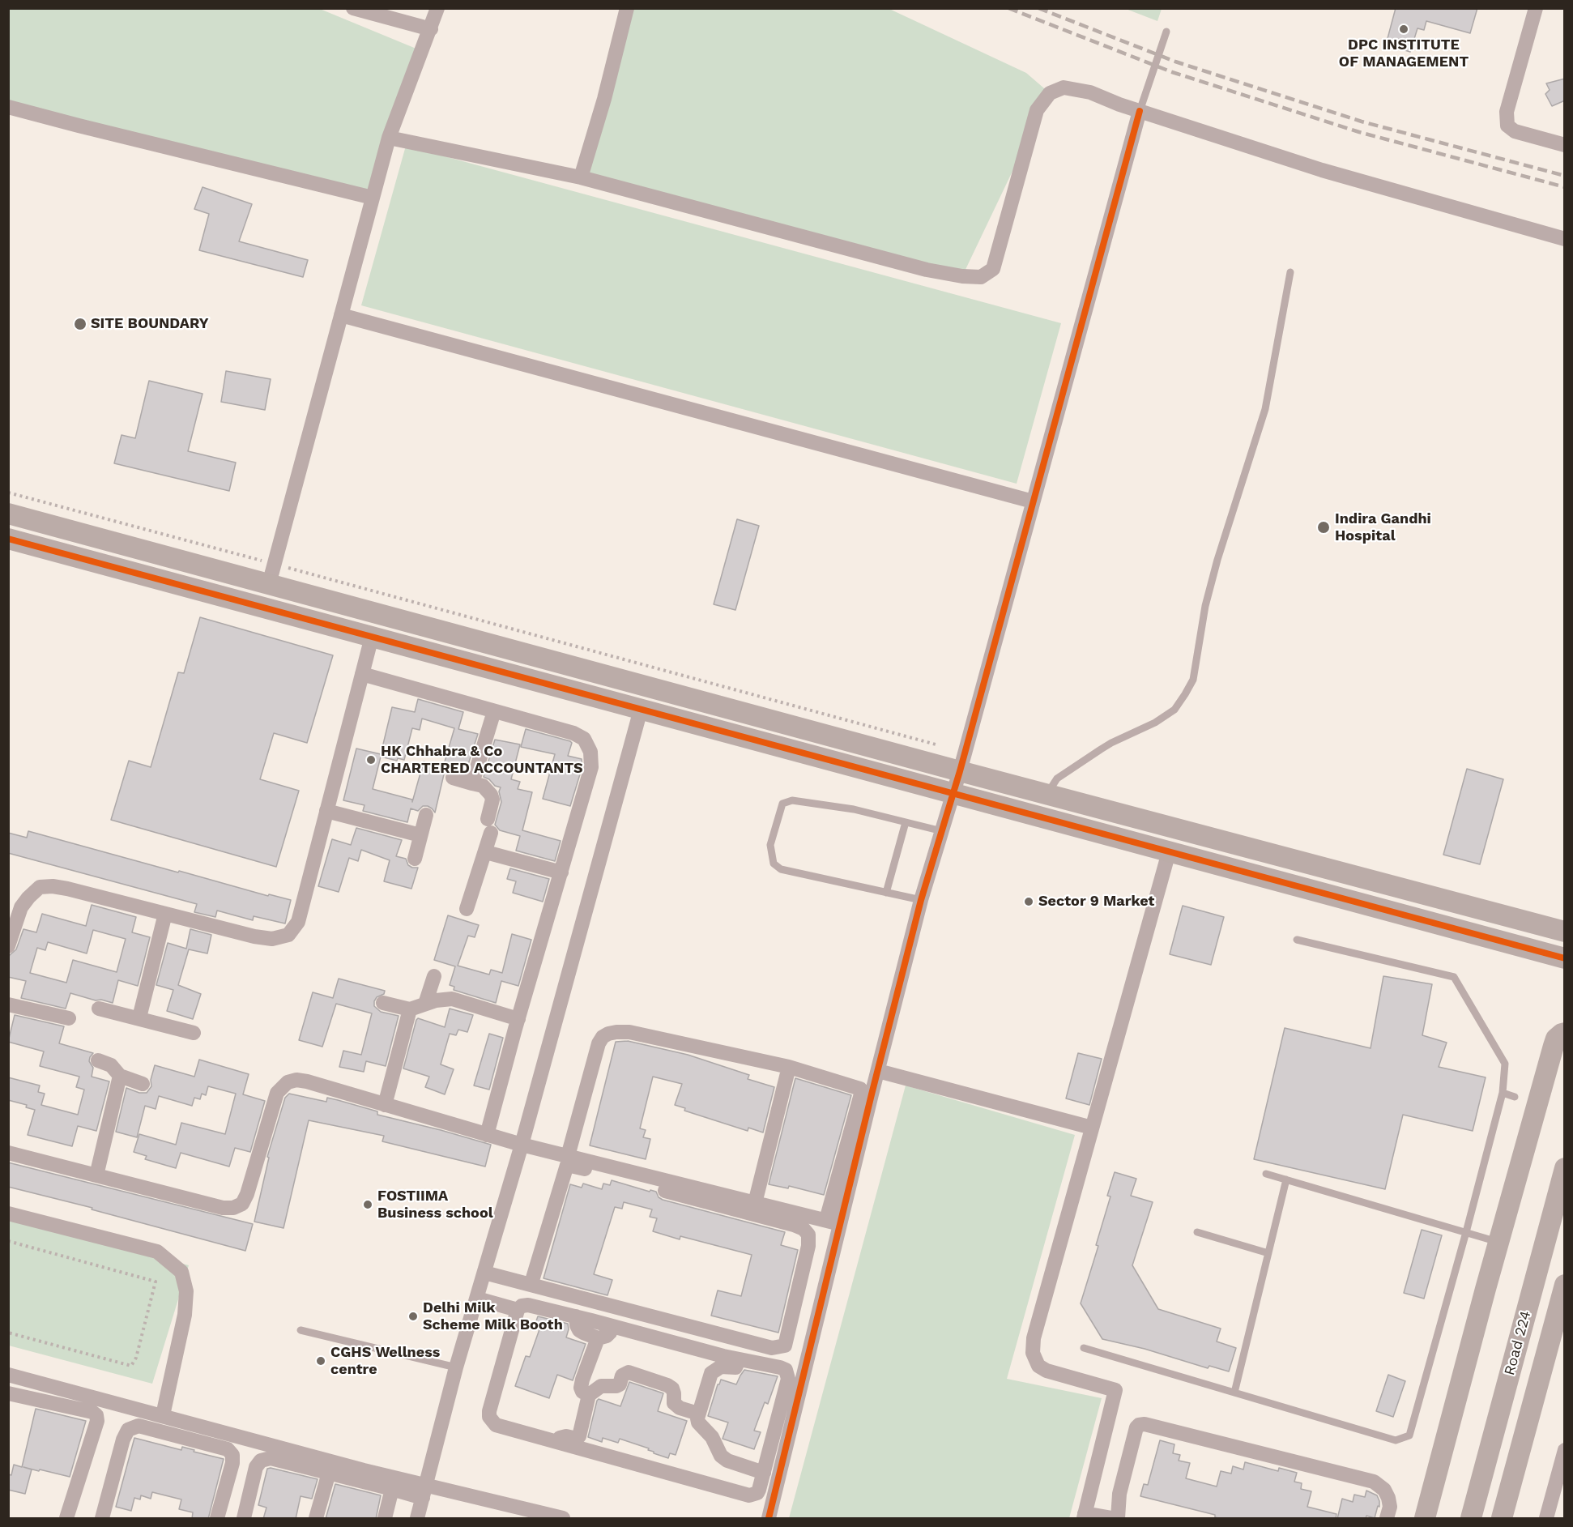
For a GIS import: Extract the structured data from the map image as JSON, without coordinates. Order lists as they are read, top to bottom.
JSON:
{
  "streets": {
    "street": ["Road 224"]
  },
  "places": [
    "DPC INSTITUTE OF MANAGEMENT",
    "SITE BOUNDARY",
    "Indira Gandhi Hospital",
    "HK Chhabra & Co CHARTERED ACCOUNTANTS",
    "Sector 9 Market",
    "FOSTIIMA Business school",
    "Delhi Milk Scheme Milk Booth",
    "CGHS Wellness centre"
  ]
}
